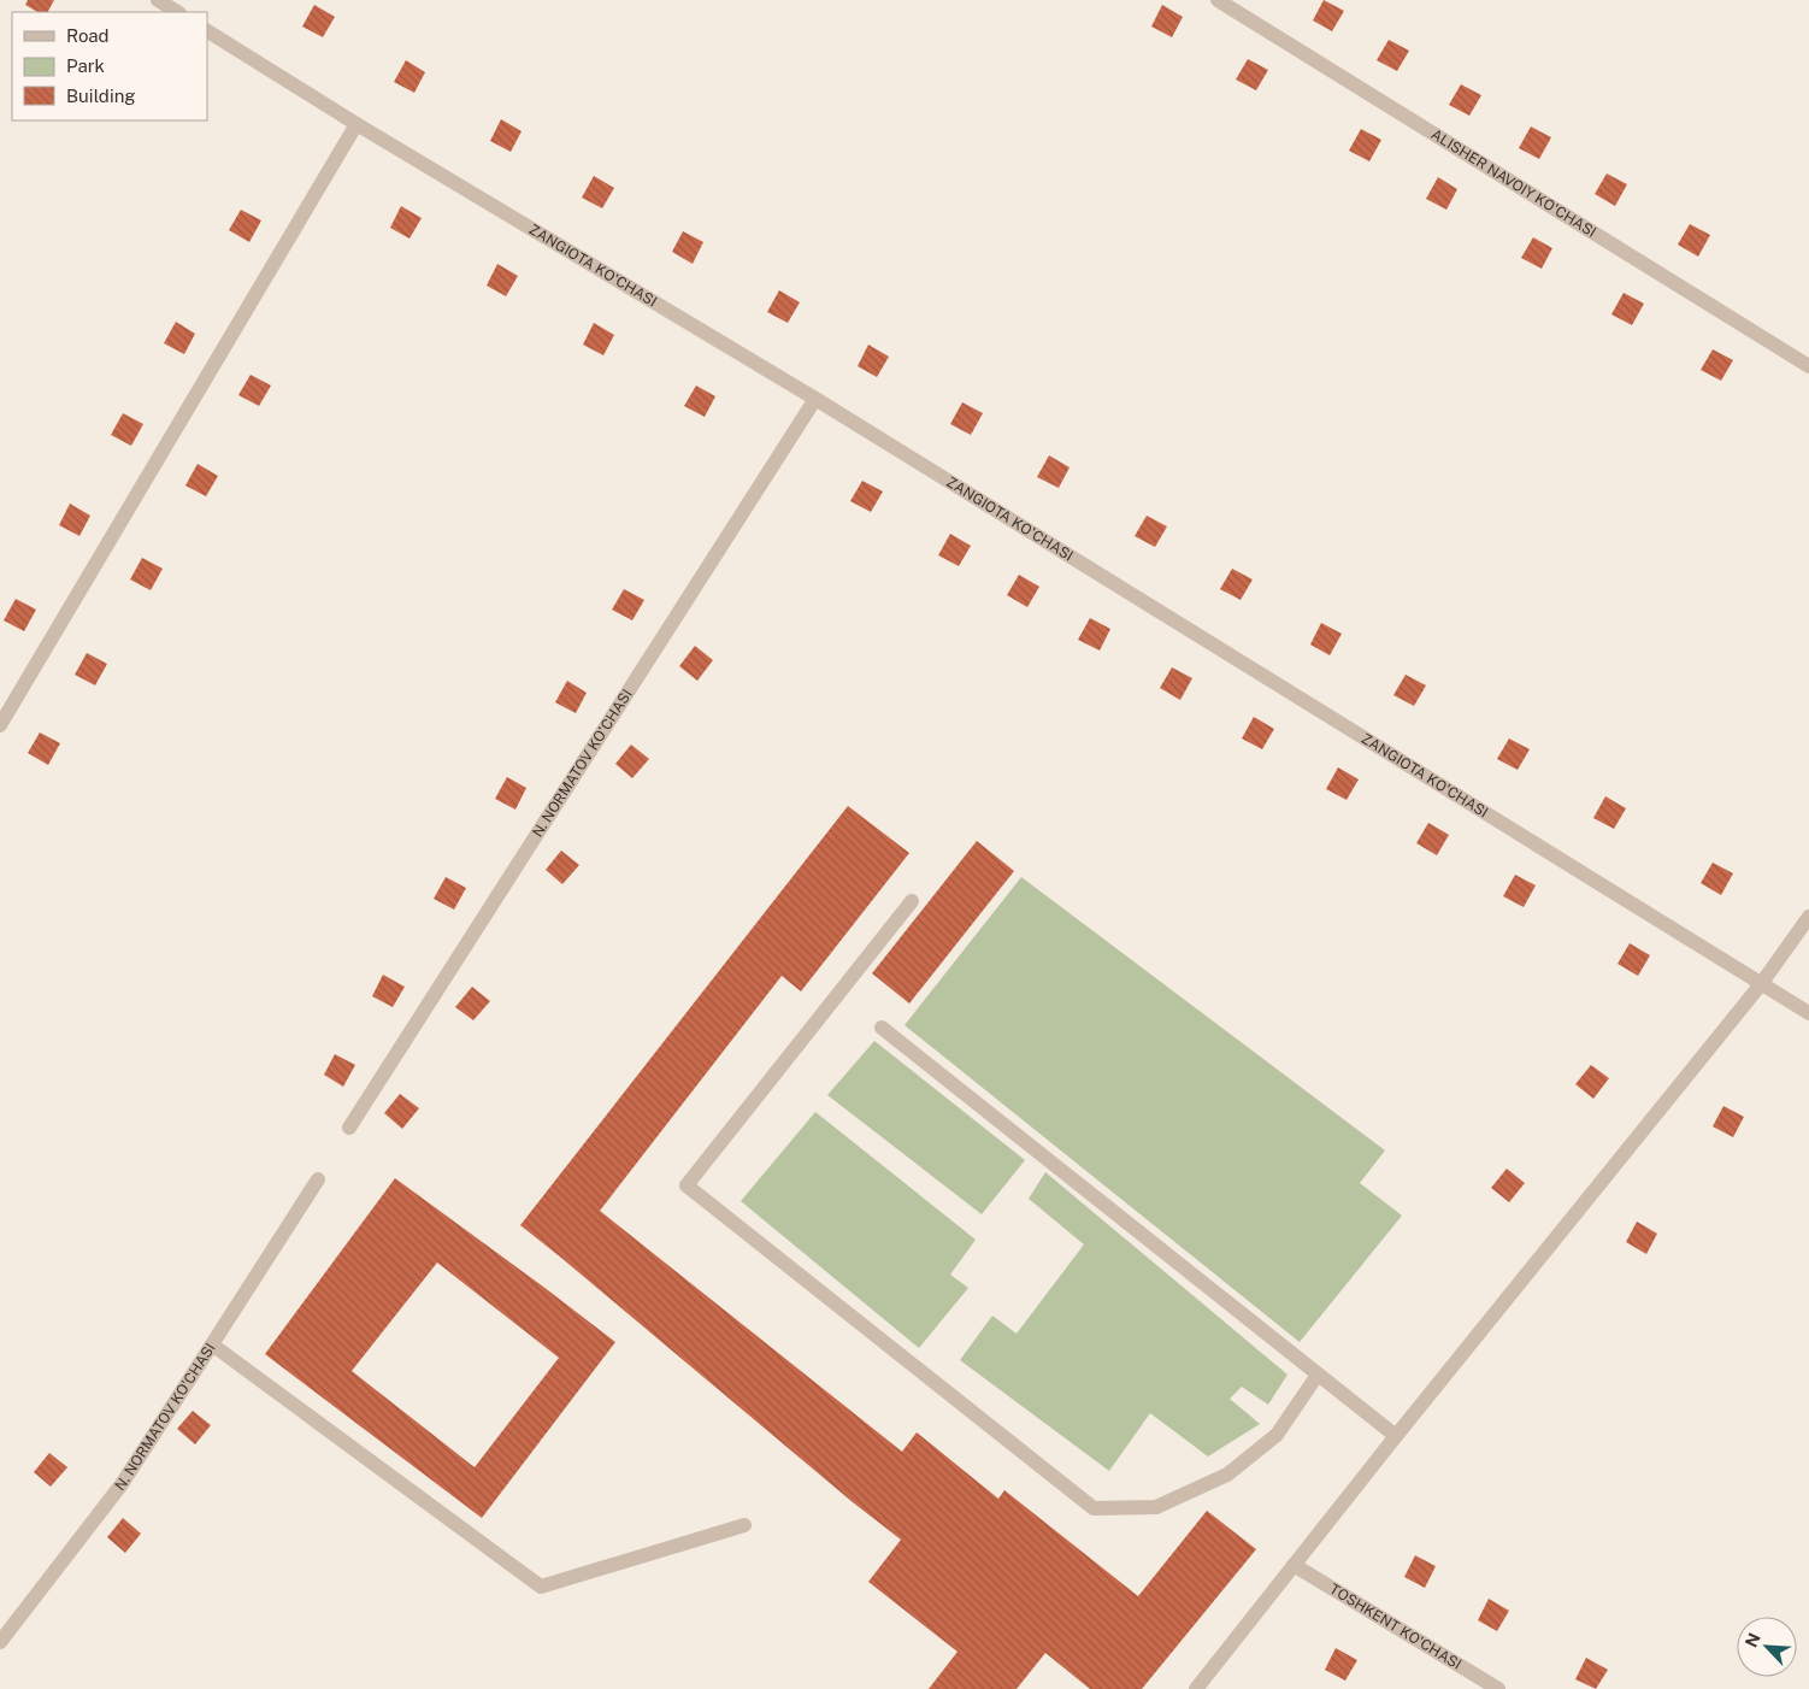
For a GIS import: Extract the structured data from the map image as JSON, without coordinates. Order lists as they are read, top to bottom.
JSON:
{
  "streets": {
    "street": [
      "ALISHER NAVOIY KO'CHASI",
      "ZANGIOTA KO'CHASI",
      "N. NORMATOV KO'CHASI",
      "TOSHKENT KO'CHASI"
    ]
  },
  "crossings": [
    ["ZANGIOTA KO'CHASI", "N. NORMATOV KO'CHASI"]
  ],
  "legend": ["Road", "Park", "Building"],
  "north": "top left"
}
